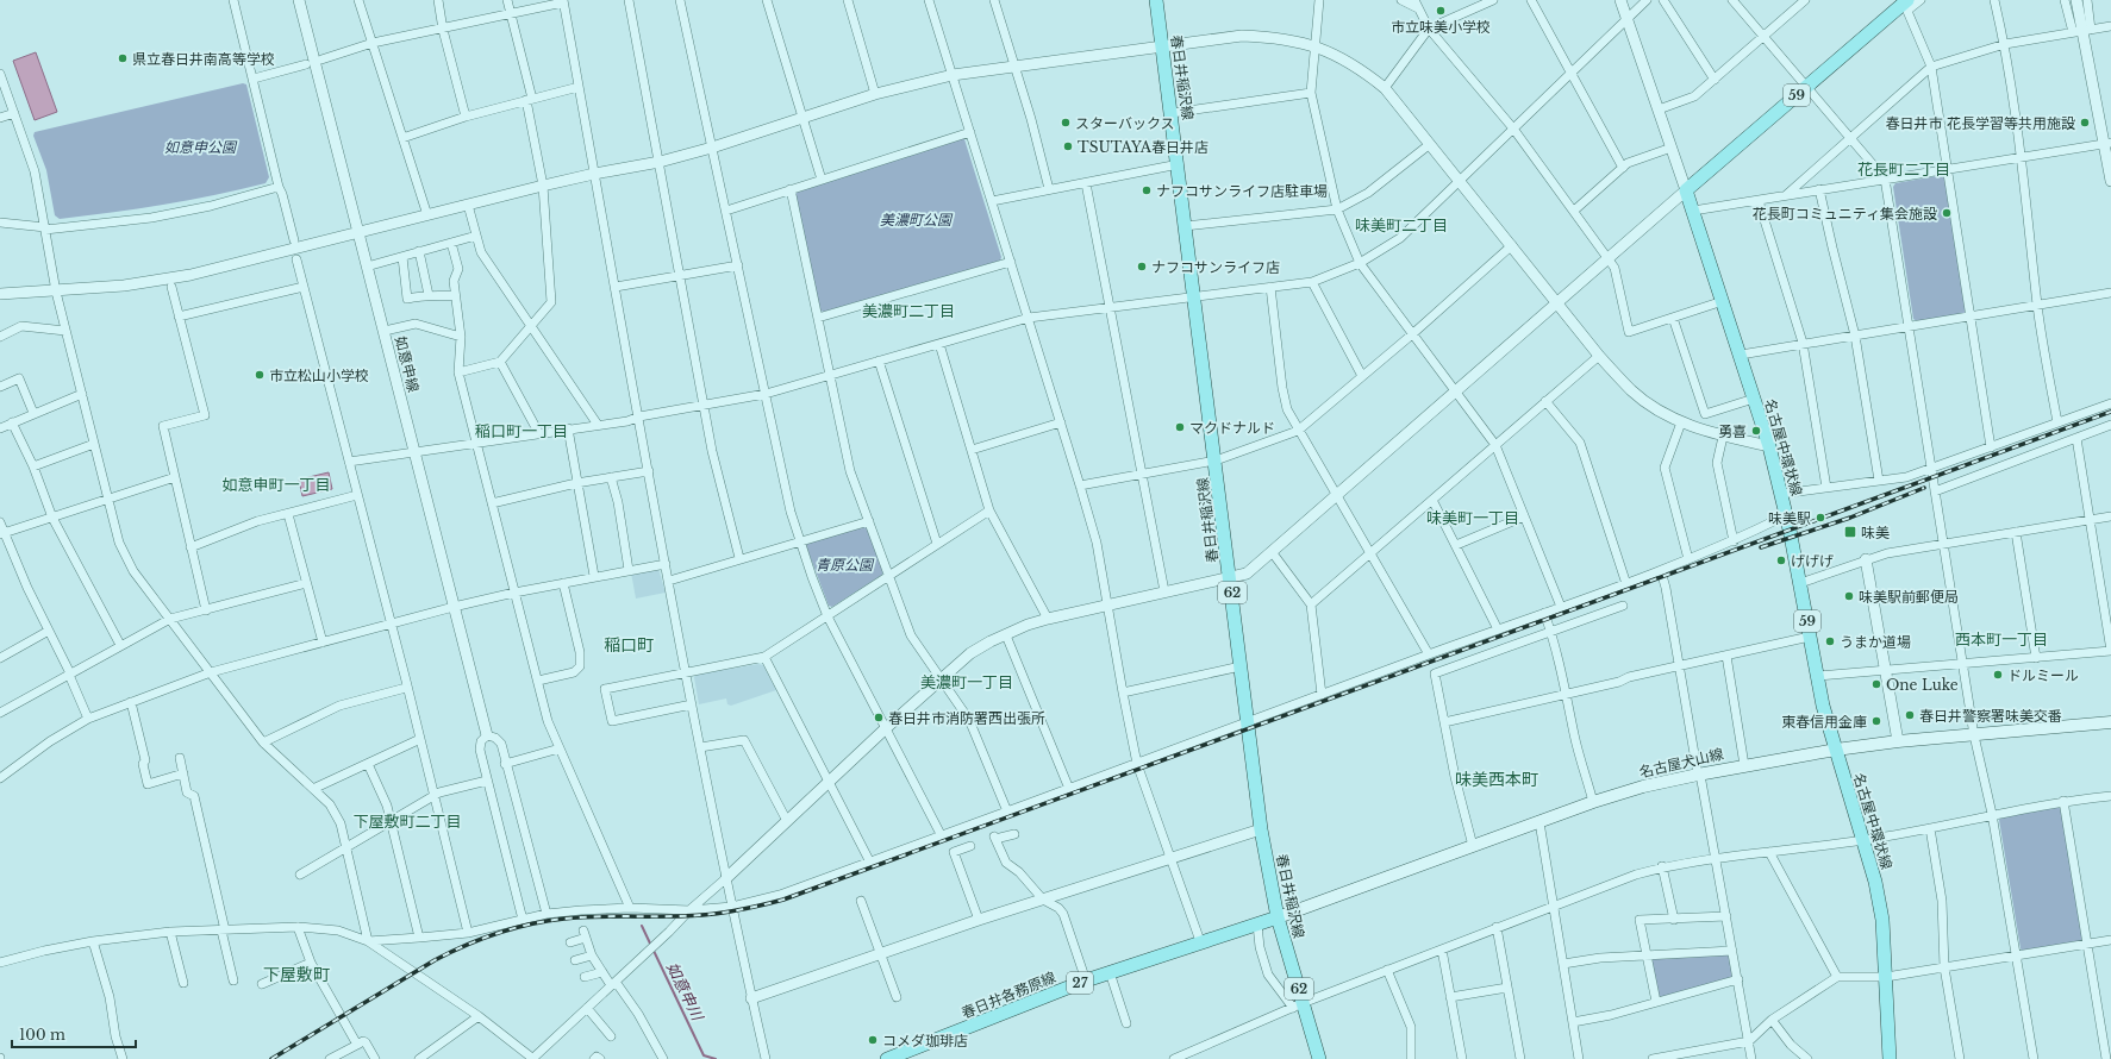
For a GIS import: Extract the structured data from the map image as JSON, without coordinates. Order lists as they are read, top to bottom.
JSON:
{
  "streets": {
    "main road": [
      "春日井稲沢線",
      "59",
      "名古屋中環状線",
      "62",
      "名古屋犬山線",
      "27",
      "春日井各務原線"
    ],
    "street": ["如意申線"]
  },
  "crossings": [
    ["春日井稲沢線", "名古屋犬山線"],
    ["春日井稲沢線", "春日井各務原線"],
    ["59", "名古屋中環状線"],
    ["名古屋中環状線", "名古屋犬山線"],
    ["名古屋犬山線", "春日井各務原線"]
  ],
  "districts": [
    "花長町二丁目",
    "味美町二丁目",
    "美濃町二丁目",
    "稲口町一丁目",
    "如意申町一丁目",
    "味美町一丁目",
    "西本町一丁目",
    "稲口町",
    "美濃町一丁目",
    "味美西本町",
    "下屋敷町二丁目",
    "下屋敷町"
  ],
  "water": ["如意申川"],
  "parks": ["如意申公園", "美濃町公園", "青原公園"],
  "places": {
    "other": [
      "市立味美小学校",
      "県立春日井南高等学校",
      "スターバックス",
      "春日井市 花長学習等共用施設",
      "TSUTAYA春日井店",
      "ナフコサンライフ店駐車場",
      "花長町コミュニティ集会施設",
      "ナフコサンライフ店",
      "市立松山小学校",
      "マクドナルド",
      "勇喜",
      "味美駅",
      "げげげ",
      "味美駅前郵便局",
      "うまか道場",
      "ドルミール",
      "One Luke",
      "春日井警察署味美交番",
      "春日井市消防署西出張所",
      "東春信用金庫",
      "コメダ珈琲店"
    ],
    "transit": ["味美"]
  },
  "scale_bar": "100 m"
}
